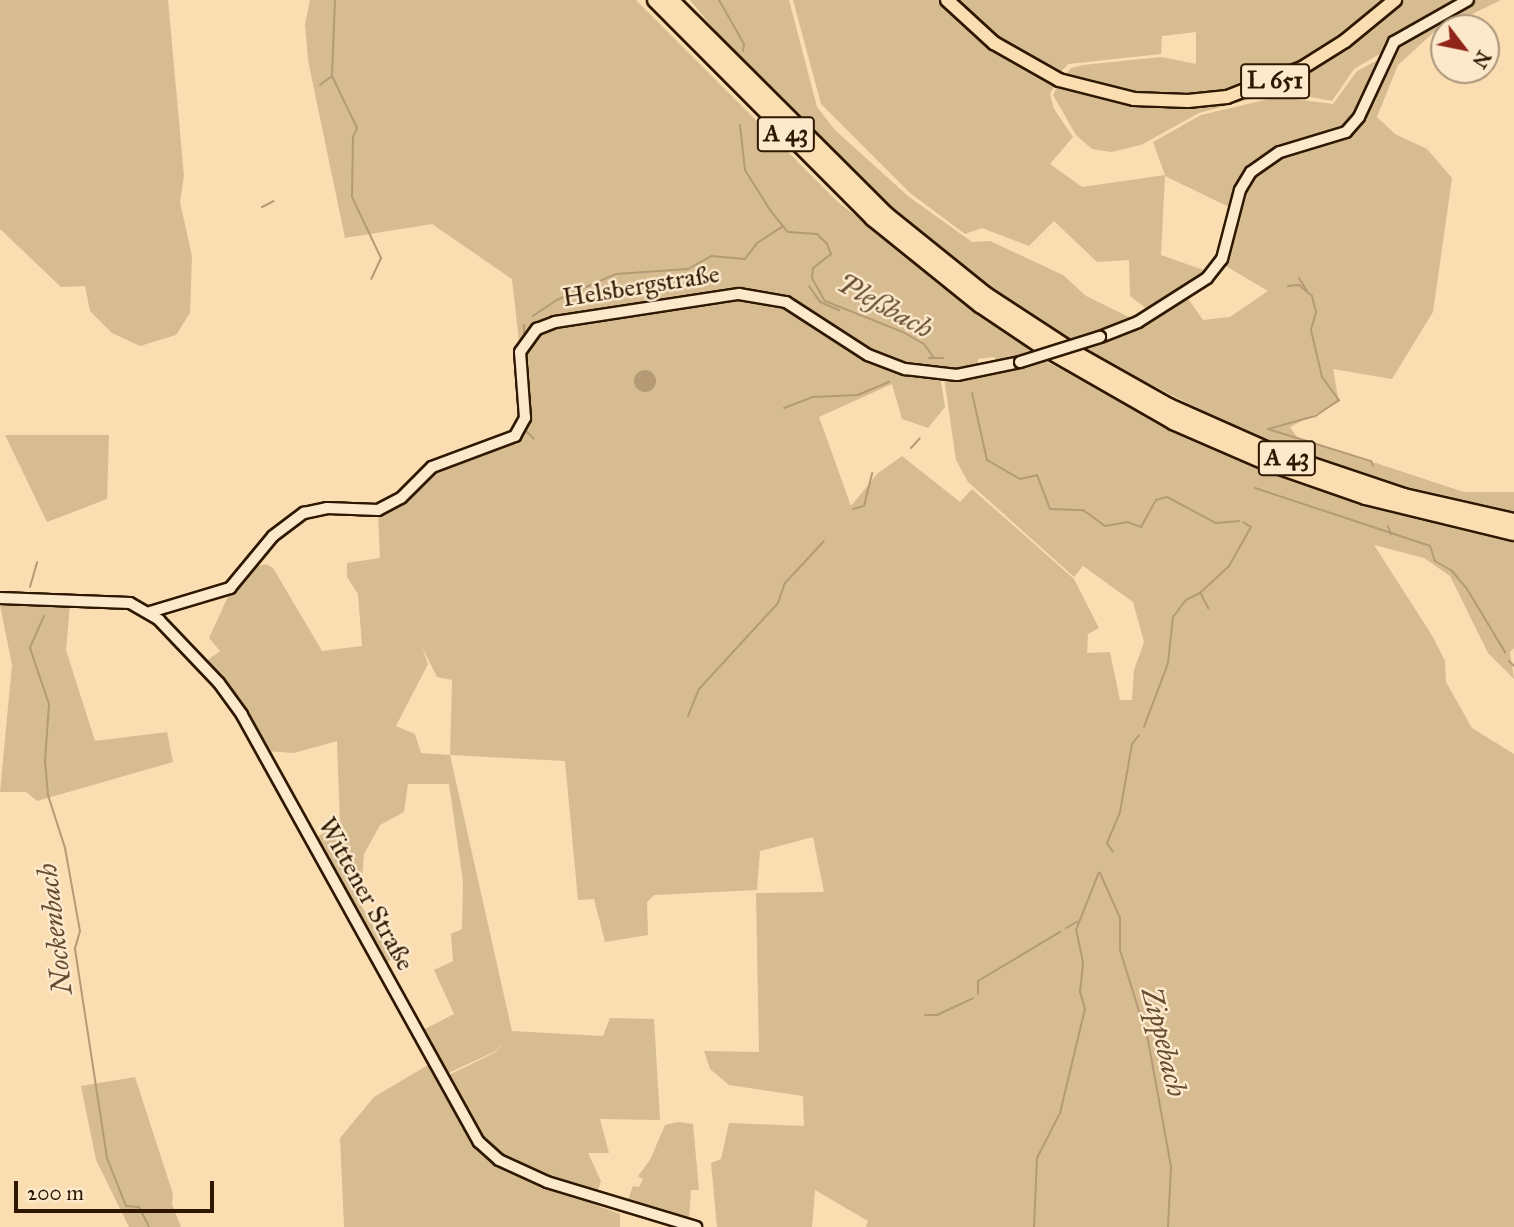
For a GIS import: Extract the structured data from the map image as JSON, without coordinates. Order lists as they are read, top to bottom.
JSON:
{
  "streets": {
    "highway": ["A 43"],
    "main road": ["L 651"],
    "street": ["Helsbergstraße", "Wittener Straße"]
  },
  "crossings": [
    ["Helsbergstraße", "Wittener Straße"]
  ],
  "water": ["Pleßbach", "Nockenbach", "Zippebach"],
  "scale_bar": "200 m",
  "north": "bottom right"
}
